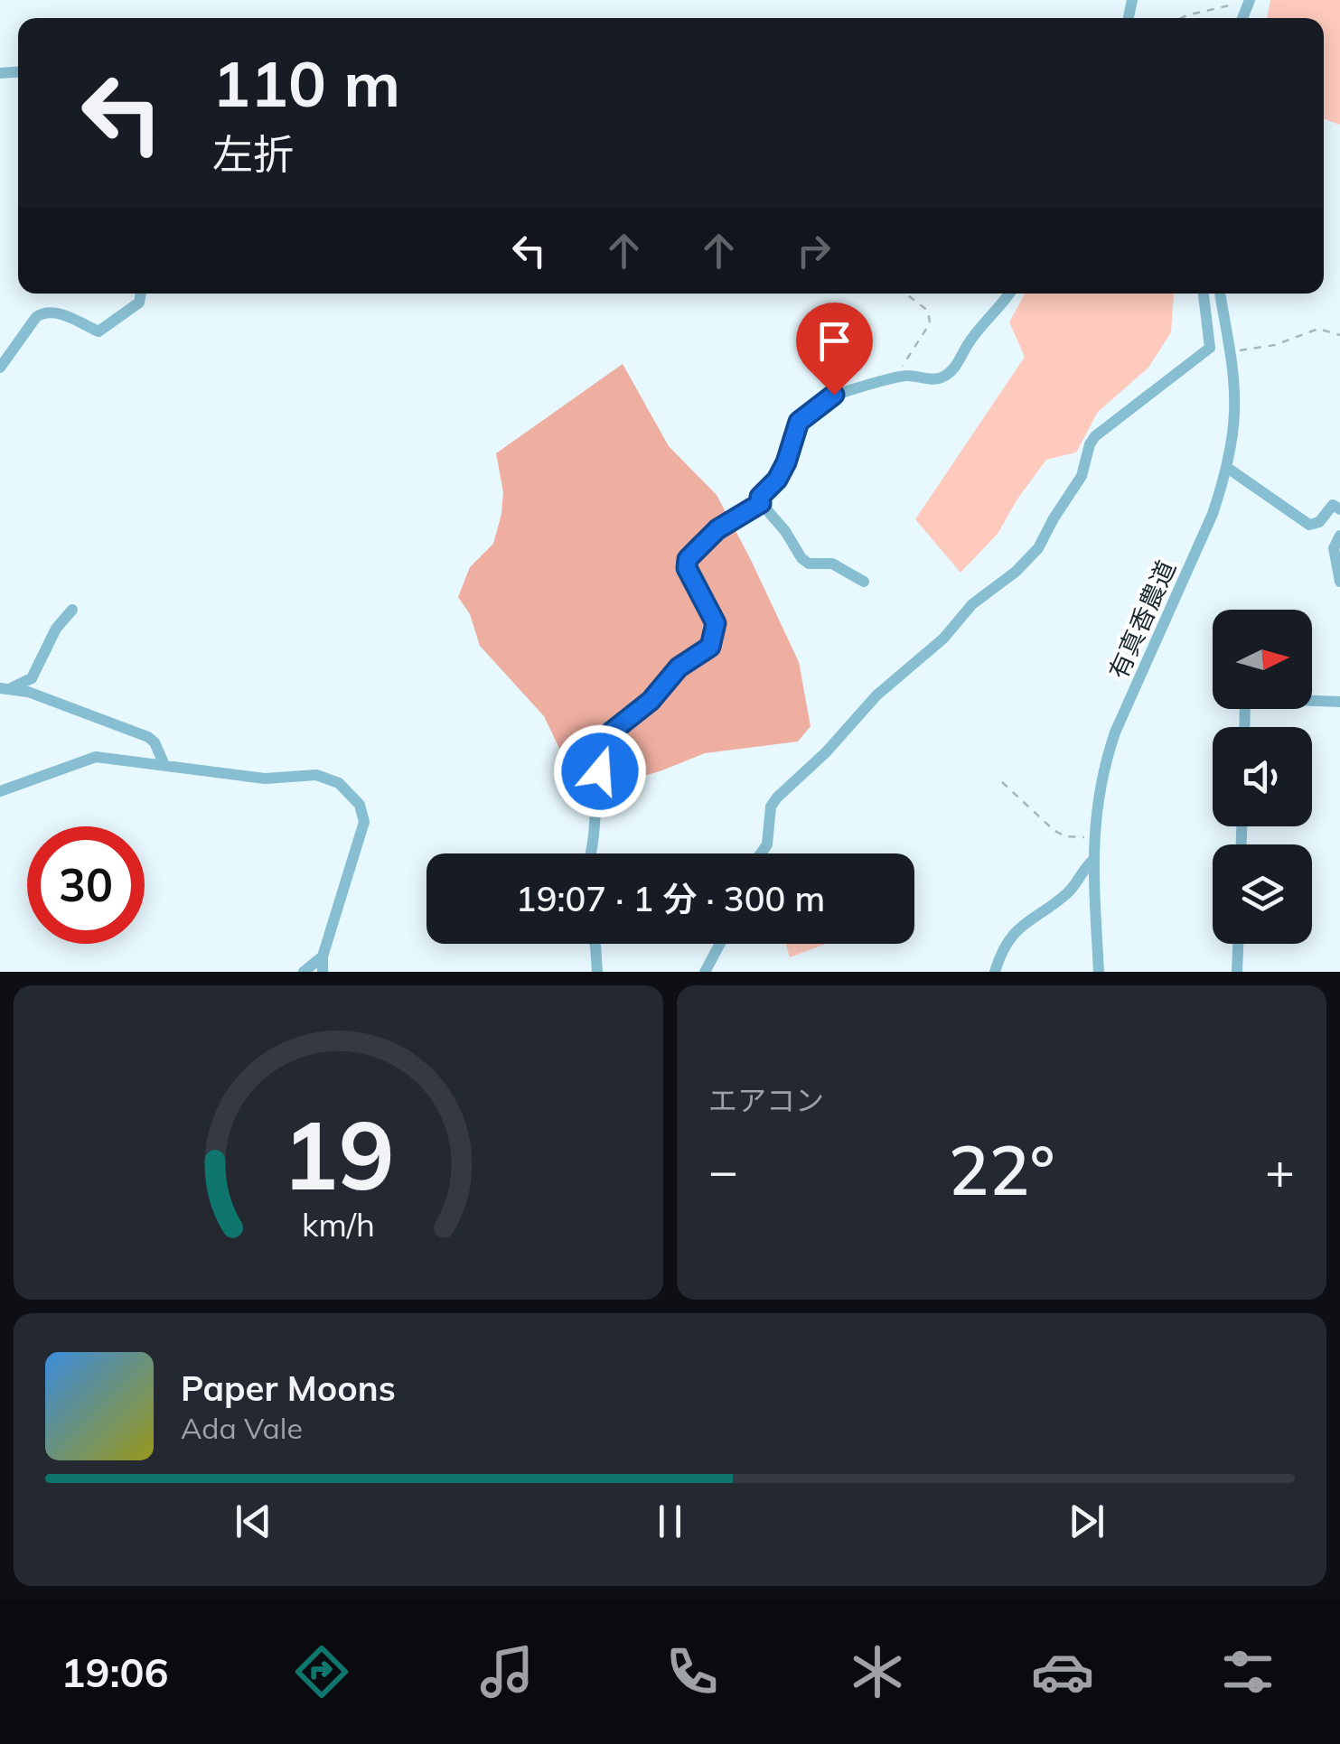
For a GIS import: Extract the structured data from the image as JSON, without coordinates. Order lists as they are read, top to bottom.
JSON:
{
  "streets": {
    "street": ["有真香農道"]
  },
  "north": "right",
  "page": {
    "turn": ["110 m", "左折"],
    "limit": "30",
    "trip": "19:07 · 1 分 · 300 m",
    "tile": "エアコン",
    "heat": ["−", "22°", "+"],
    "song": ["Paper Moons", "Ada Vale"],
    "tabs": "19:06",
    "gauge": ["19", "km/h"]
  }
}
